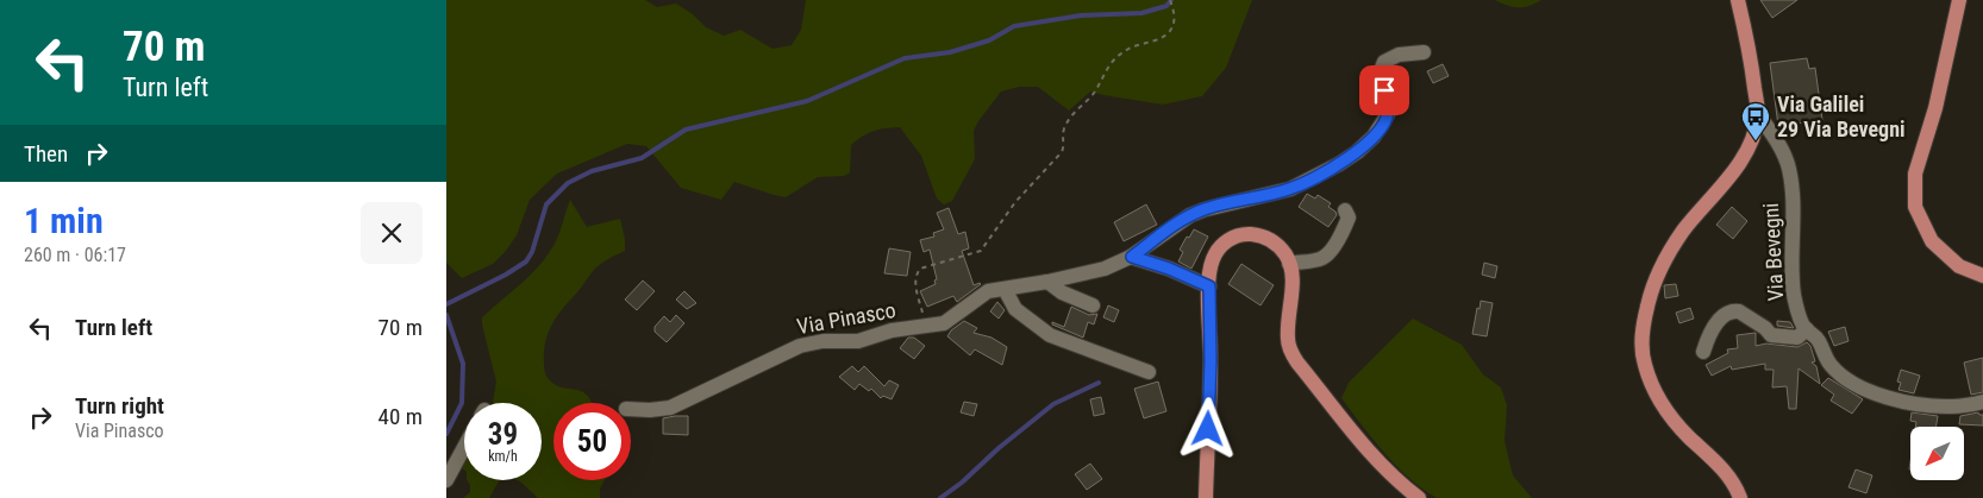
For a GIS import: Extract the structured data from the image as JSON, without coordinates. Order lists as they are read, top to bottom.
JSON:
{
  "streets": {
    "street": ["Via Bevegni", "Via Pinasco"]
  },
  "places": {
    "bus stop": ["Via Galilei 29 Via Bevegni"]
  },
  "north": "bottom left",
  "page": {
    "turn": ["70 m", "Turn left"],
    "then": "Then",
    "heading": ["1 min", "260 m · 06:17"],
    "list": [
      {
        "name": "Turn left",
        "value": "70 m"
      },
      {
        "name": "Turn right",
        "note": "Via Pinasco",
        "value": "40 m"
      }
    ],
    "speed": "39 km/h",
    "limit": "50"
  }
}
